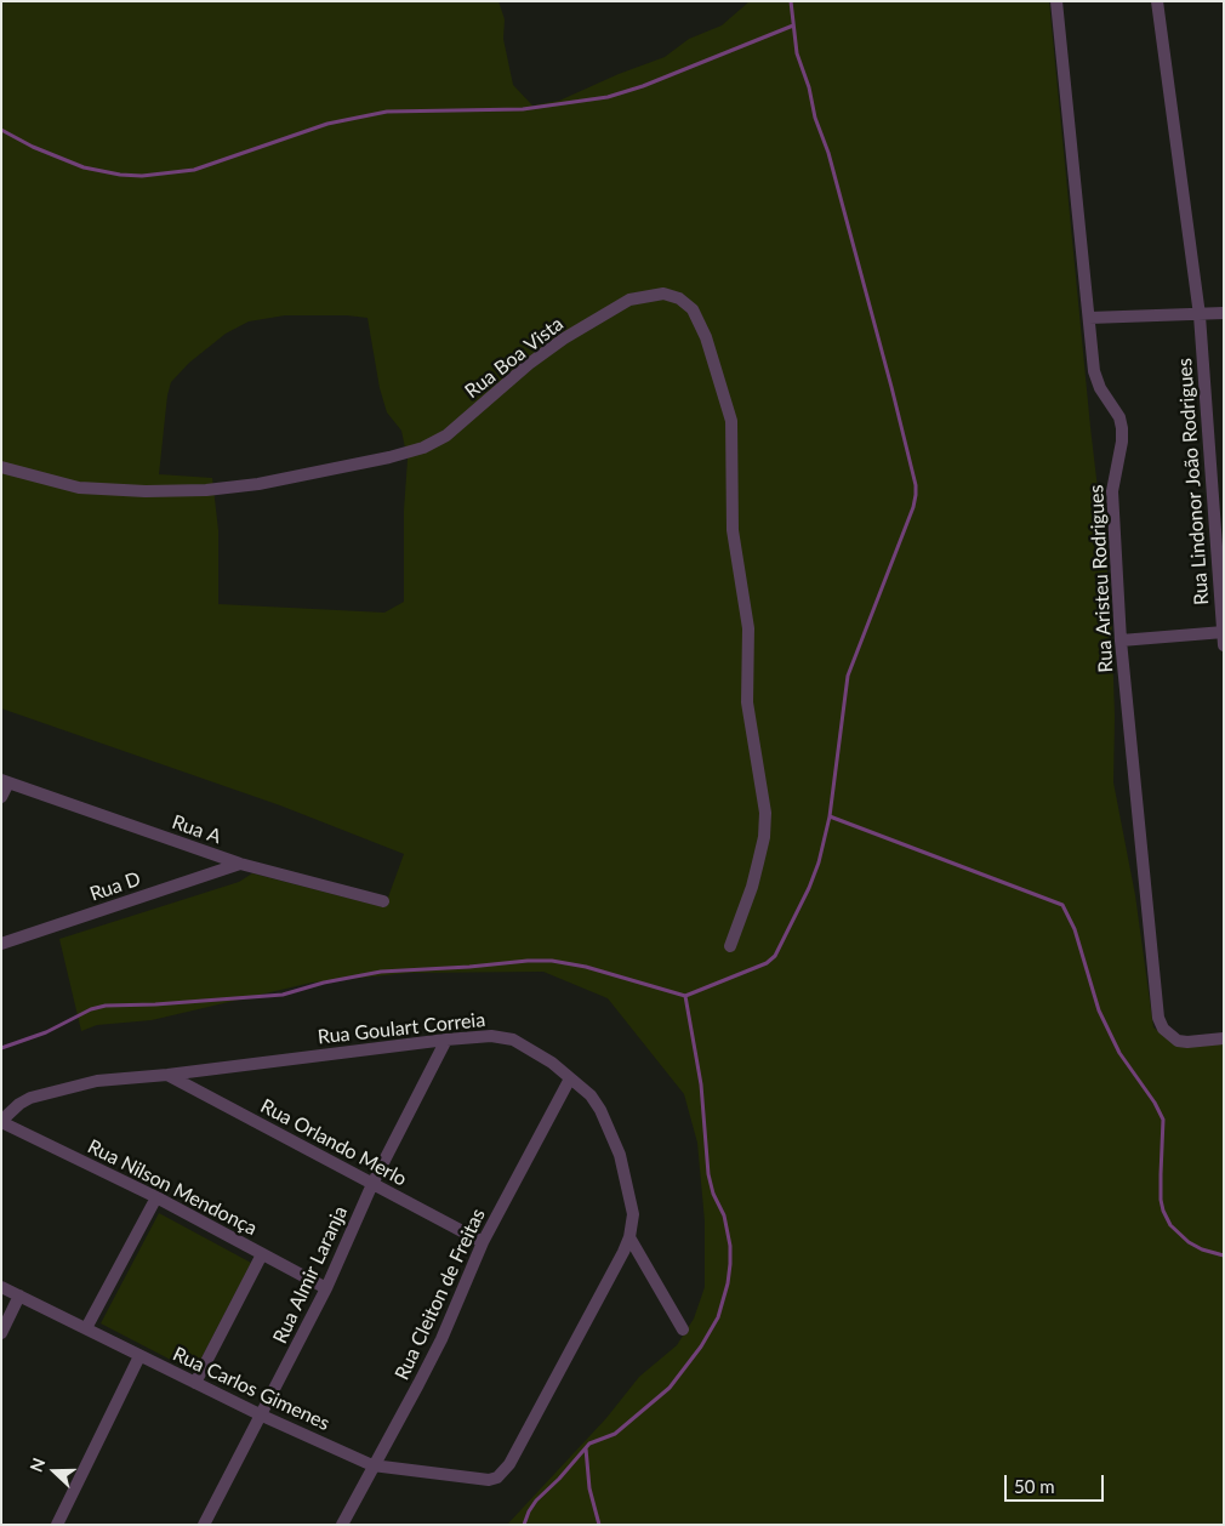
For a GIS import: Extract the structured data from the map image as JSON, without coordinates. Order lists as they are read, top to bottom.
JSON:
{
  "streets": {
    "street": [
      "Rua Boa Vista",
      "Rua Lindonor João Rodrigues",
      "Rua Aristeu Rodrigues",
      "Rua A",
      "Rua D",
      "Rua Goulart Correia",
      "Rua Orlando Merlo",
      "Rua Nilson Mendonça",
      "Rua Almir Laranja",
      "Rua Cleiton de Freitas",
      "Rua Carlos Gimenes"
    ]
  },
  "crossings": [
    ["Rua A", "Rua D"],
    ["Rua Goulart Correia", "Rua Orlando Merlo"],
    ["Rua Goulart Correia", "Rua Nilson Mendonça"],
    ["Rua Goulart Correia", "Rua Almir Laranja"],
    ["Rua Goulart Correia", "Rua Cleiton de Freitas"],
    ["Rua Goulart Correia", "Rua Carlos Gimenes"],
    ["Rua Orlando Merlo", "Rua Almir Laranja"],
    ["Rua Orlando Merlo", "Rua Cleiton de Freitas"],
    ["Rua Nilson Mendonça", "Rua Almir Laranja"],
    ["Rua Almir Laranja", "Rua Carlos Gimenes"],
    ["Rua Cleiton de Freitas", "Rua Carlos Gimenes"]
  ],
  "scale_bar": "50 m",
  "north": "left"
}
